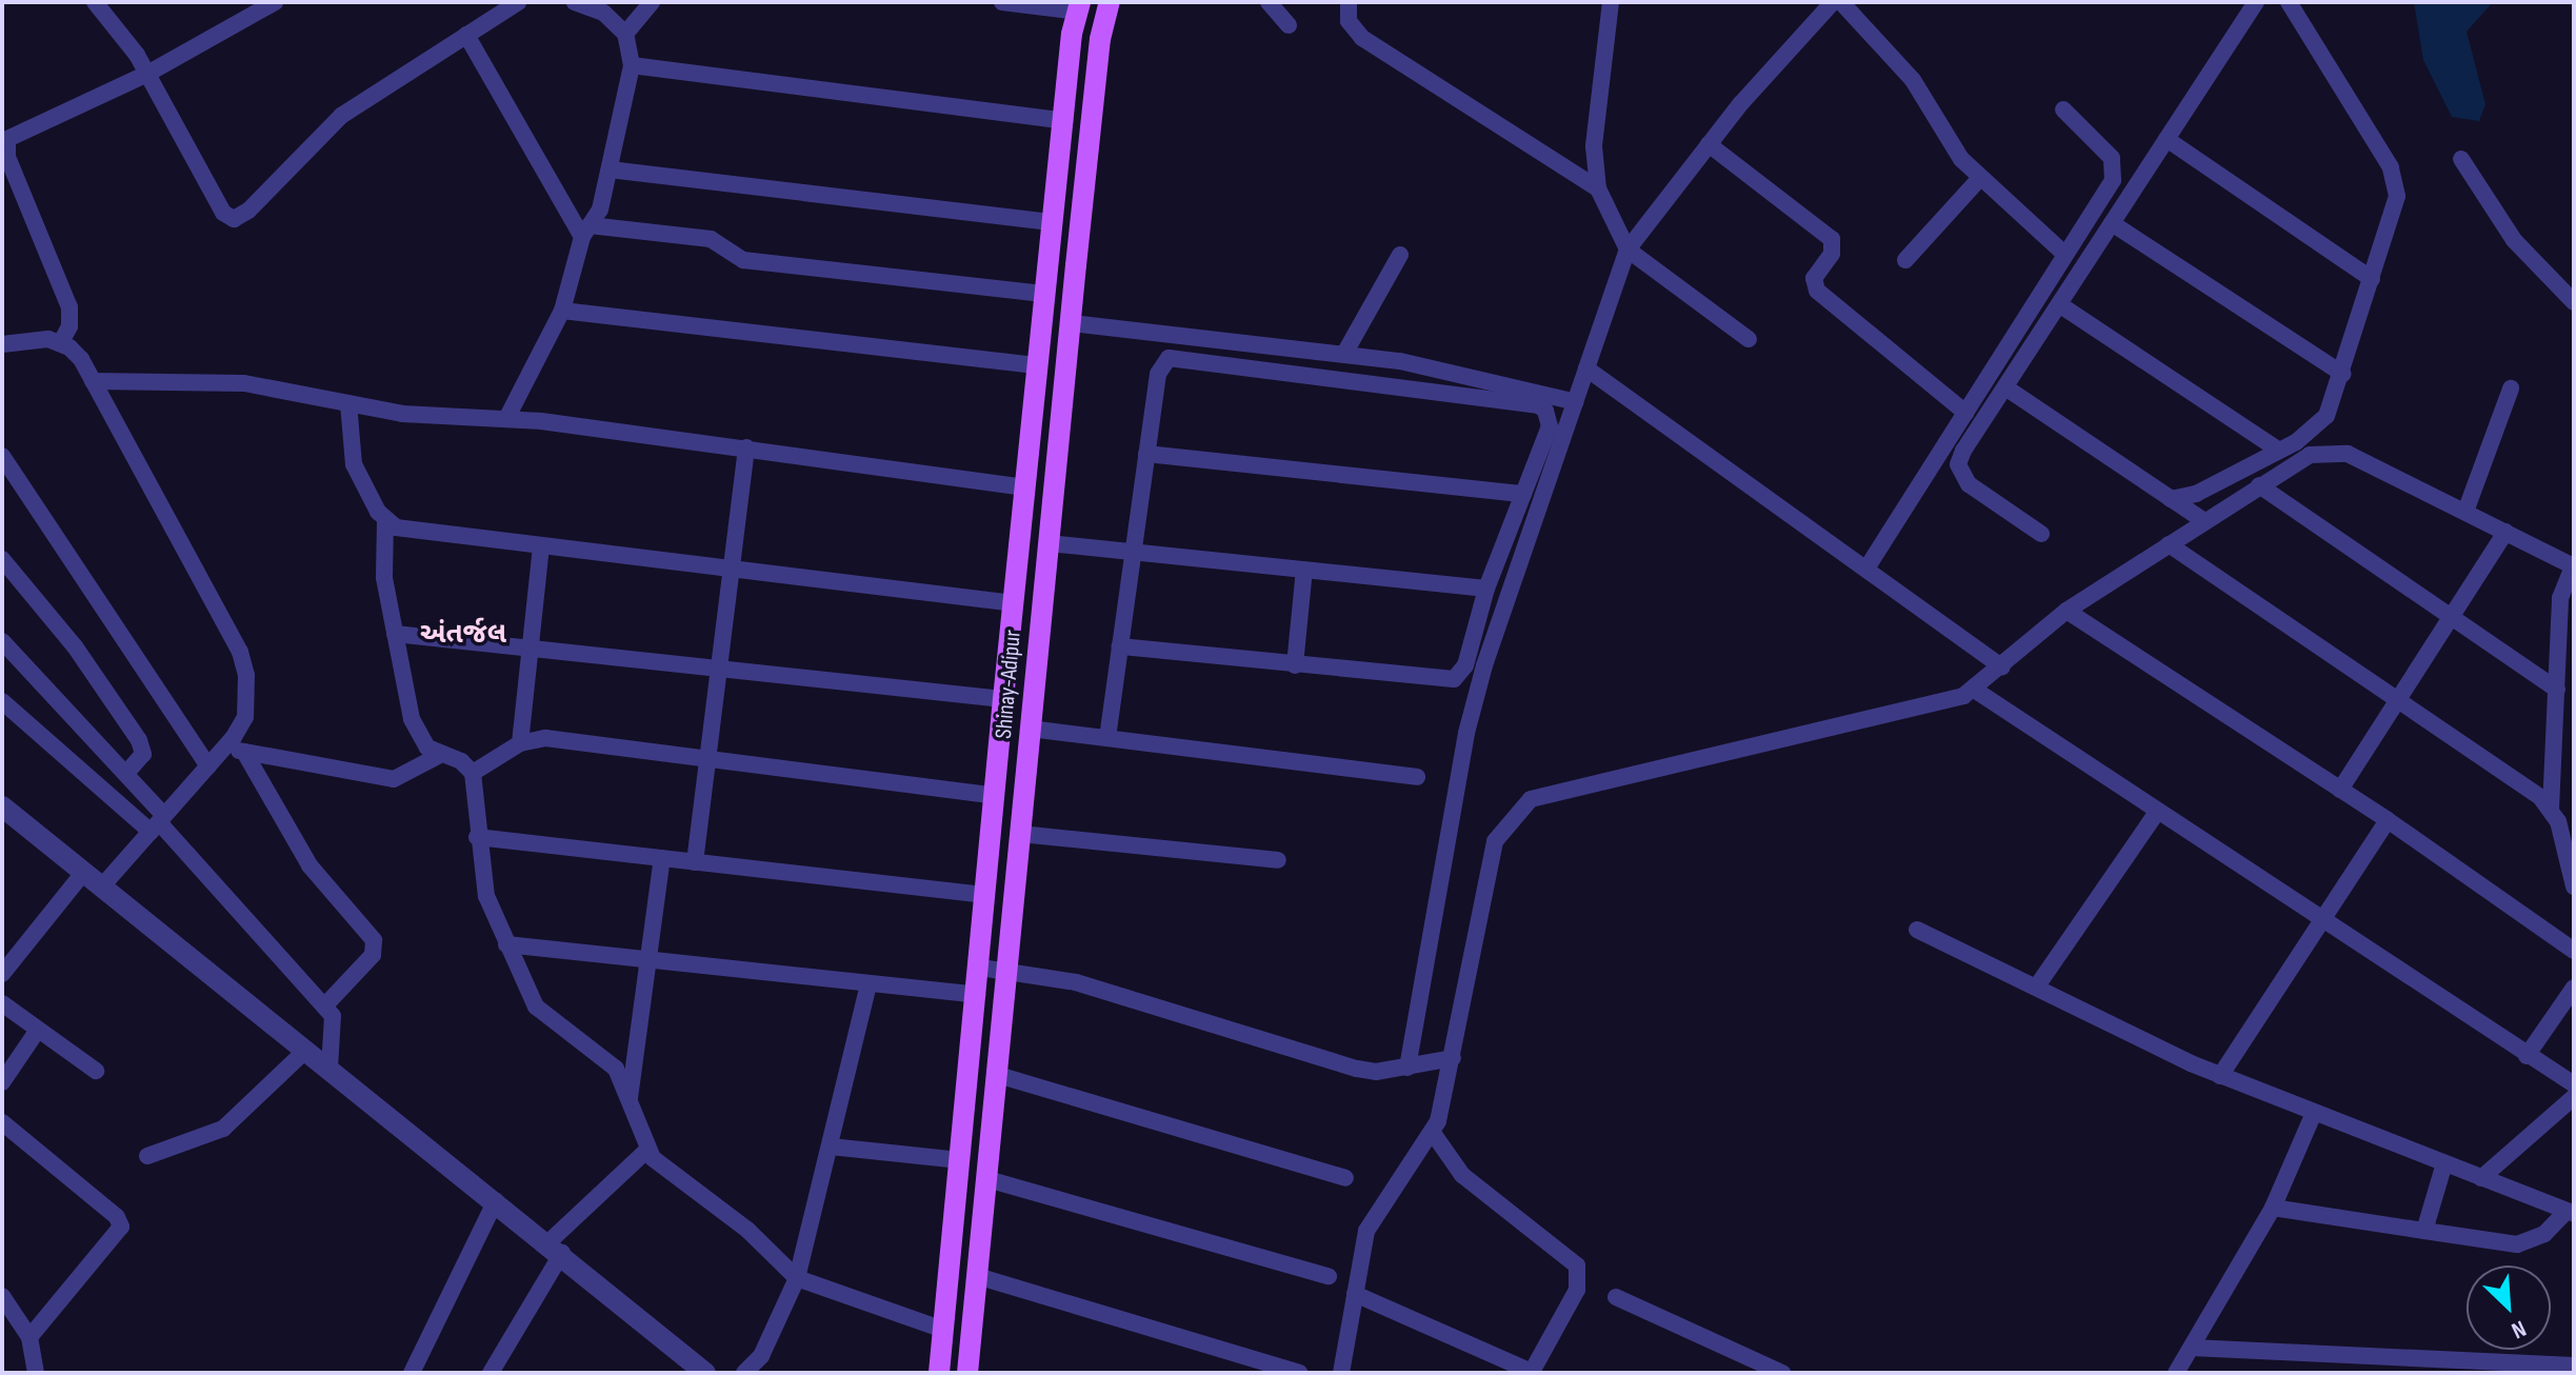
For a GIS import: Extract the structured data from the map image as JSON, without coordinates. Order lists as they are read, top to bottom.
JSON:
{
  "streets": {
    "main road": ["Shinay-Adipur"]
  },
  "districts": ["અંતર્જલ"],
  "north": "bottom right"
}
